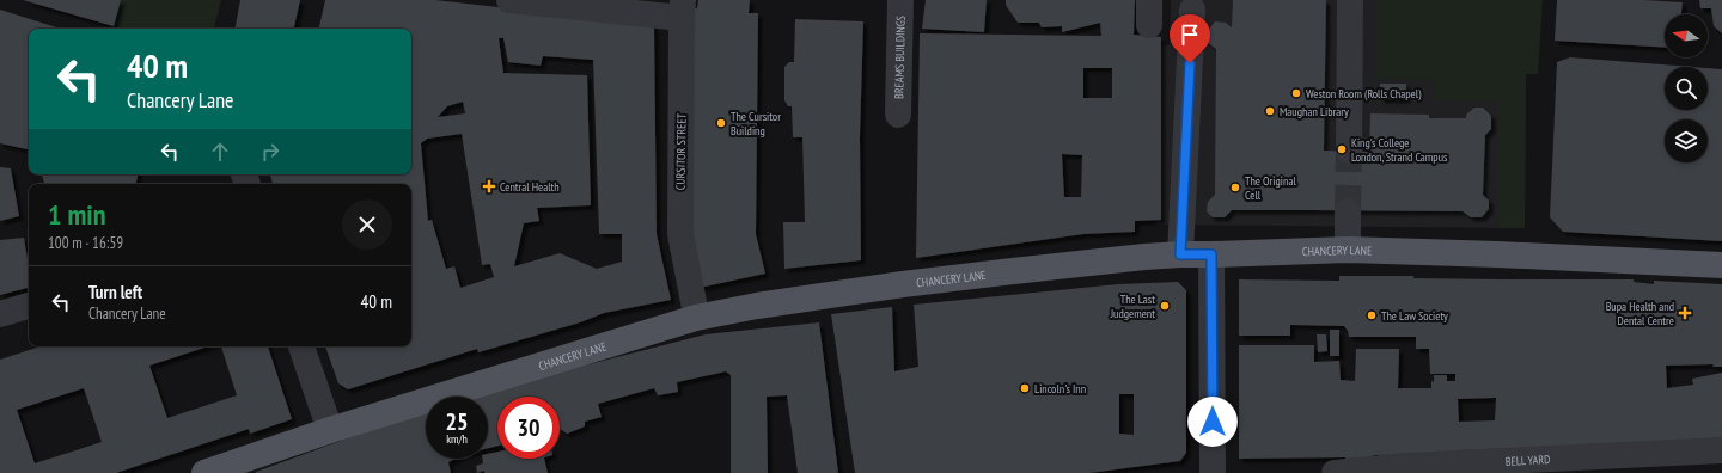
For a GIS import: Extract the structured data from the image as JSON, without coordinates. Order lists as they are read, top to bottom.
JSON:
{
  "streets": {
    "main road": ["CHANCERY LANE"],
    "street": ["BREAMS BUILDINGS", "CURSITOR STREET", "BELL YARD"]
  },
  "places": {
    "other": [
      "Weston Room (Rolls Chapel)",
      "Maughan Library",
      "The Cursitor Building",
      "King's College London, Strand Campus",
      "The Original Cell",
      "The Last Judgement",
      "The Law Society",
      "Lincoln's Inn"
    ],
    "health": ["Central Health", "Bupa Health and Dental Centre"]
  },
  "north": "left",
  "page": {
    "turn": ["40 m", "Chancery Lane"],
    "heading": ["1 min", "100 m · 16:59"],
    "list": [
      {
        "name": "Turn left",
        "note": "Chancery Lane",
        "value": "40 m"
      }
    ],
    "speed": "25 km/h",
    "limit": "30"
  }
}
